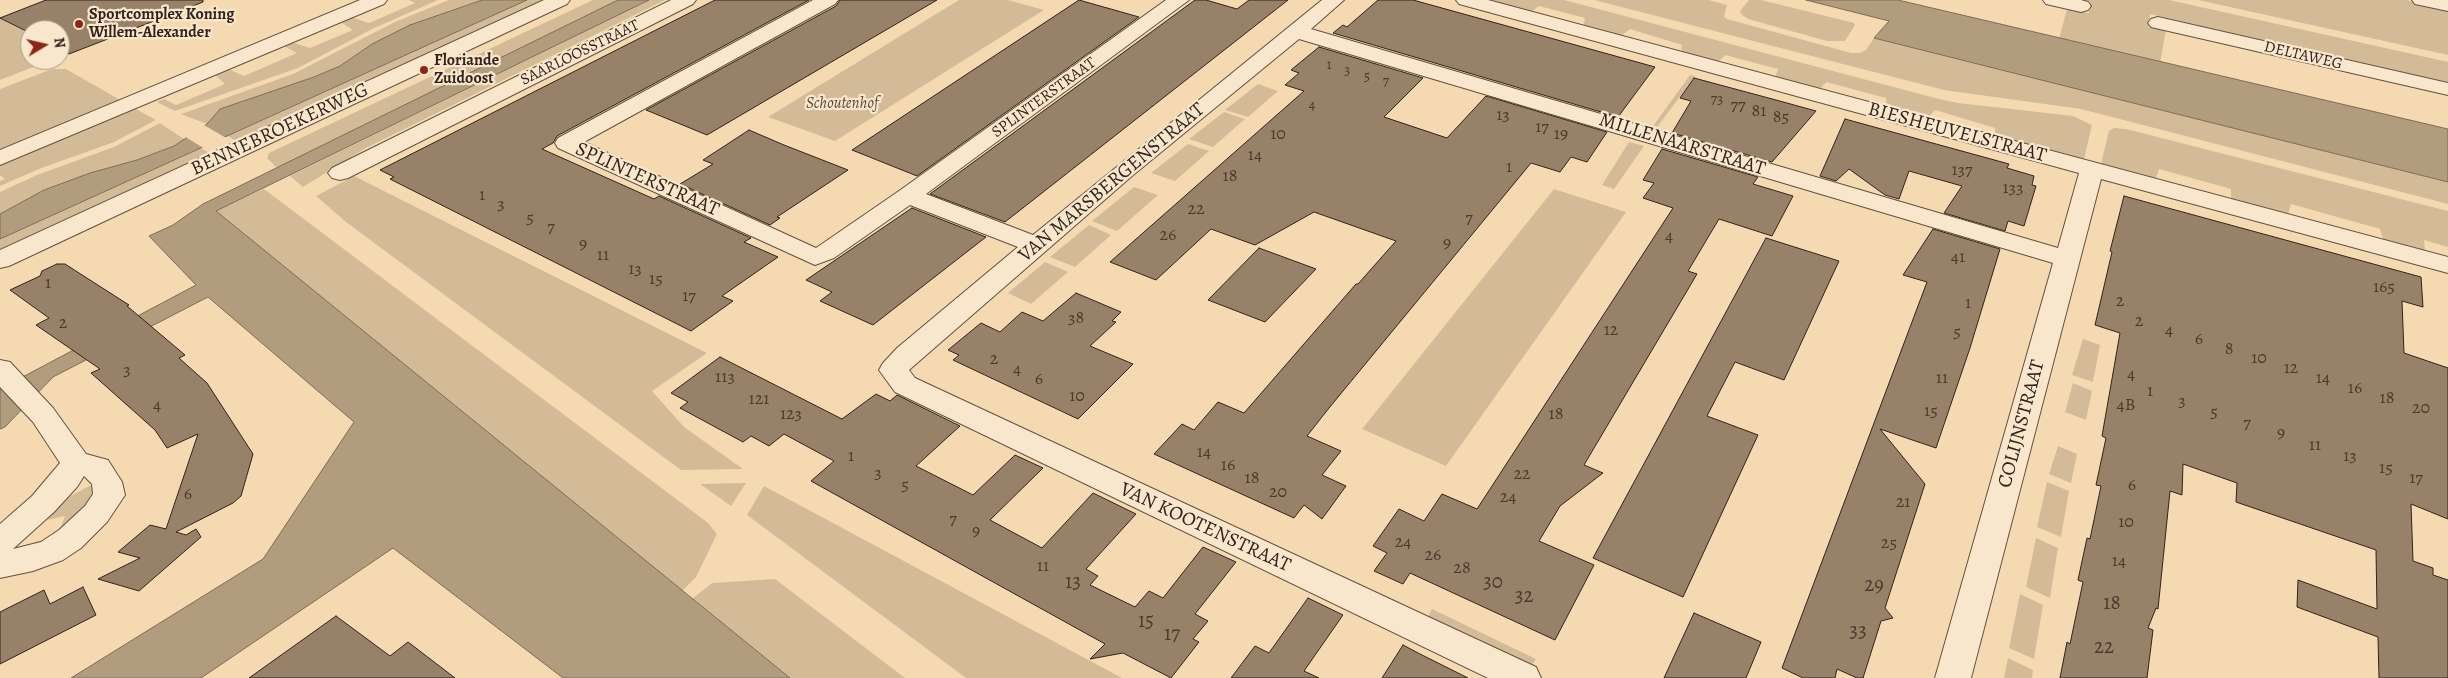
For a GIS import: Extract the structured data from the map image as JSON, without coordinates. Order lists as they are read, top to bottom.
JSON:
{
  "streets": {
    "street": [
      "SAARLOOSSTRAAT",
      "DELTAWEG",
      "SPLINTERSTRAAT",
      "BENNEBROEKERWEG",
      "BIESHEUVELSTRAAT",
      "MILLENAARSTRAAT",
      "VAN MARSBERGENSTRAAT",
      "COLIJNSTRAAT",
      "VAN KOOTENSTRAAT"
    ]
  },
  "crossings": [
    ["BIESHEUVELSTRAAT", "COLIJNSTRAAT"],
    ["MILLENAARSTRAAT", "VAN MARSBERGENSTRAAT"],
    ["MILLENAARSTRAAT", "COLIJNSTRAAT"],
    ["VAN MARSBERGENSTRAAT", "VAN KOOTENSTRAAT"]
  ],
  "parks": ["Schoutenhof"],
  "places": ["Sportcomplex Koning Willem-Alexander", "Floriande Zuidoost"],
  "house_numbers": [
    "1",
    "3",
    "5",
    "7",
    "73",
    "4",
    "77",
    "81",
    "13",
    "85",
    "17",
    "10",
    "19",
    "14",
    "1",
    "137",
    "18",
    "133",
    "1",
    "3",
    "22",
    "5",
    "7",
    "7",
    "26",
    "4",
    "9",
    "9",
    "11",
    "41",
    "13",
    "15",
    "1",
    "165",
    "17",
    "2",
    "1",
    "38",
    "2",
    "2",
    "12",
    "4",
    "5",
    "6",
    "8",
    "10",
    "2",
    "12",
    "4",
    "3",
    "4",
    "113",
    "11",
    "14",
    "6",
    "16",
    "1",
    "10",
    "18",
    "121",
    "3",
    "4",
    "4B",
    "20",
    "15",
    "5",
    "123",
    "18",
    "7",
    "9",
    "11",
    "14",
    "1",
    "13",
    "16",
    "15",
    "3",
    "22",
    "18",
    "17",
    "5",
    "6",
    "20",
    "6",
    "24",
    "21",
    "7",
    "10",
    "9",
    "24",
    "25",
    "26",
    "14",
    "11",
    "28",
    "13",
    "30",
    "29",
    "32",
    "18",
    "15",
    "33",
    "17",
    "22"
  ],
  "north": "right"
}
